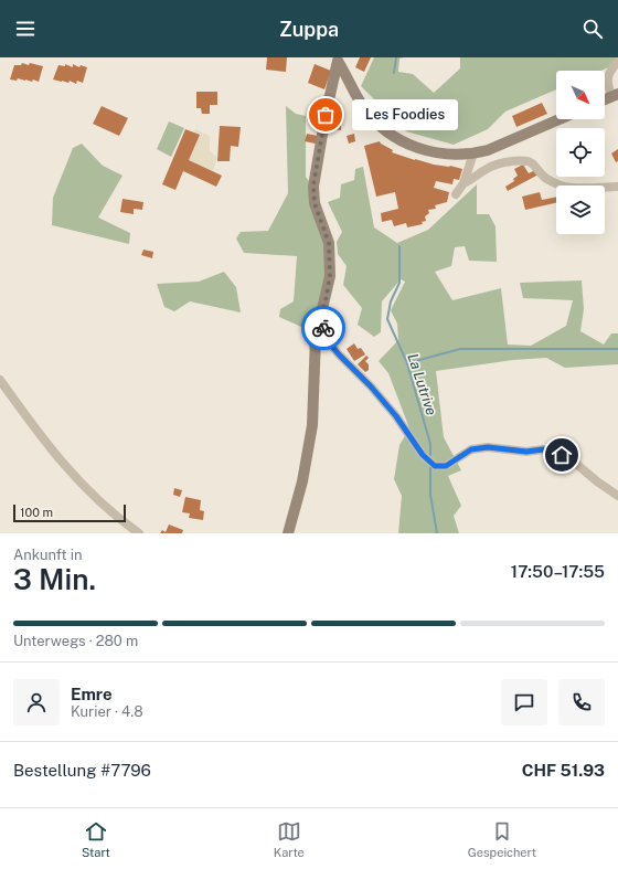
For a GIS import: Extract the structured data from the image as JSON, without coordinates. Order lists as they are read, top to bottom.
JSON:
{
  "water": ["La Lutrive"],
  "places": ["Les Foodies"],
  "scale_bar": "100 m",
  "north": "bottom right",
  "page": {
    "header": "Zuppa",
    "bubble": "Les Foodies",
    "scale": "100 m",
    "heading": ["3 Min.", "Ankunft in", "17:50–17:55"],
    "panel": [
      "Emre",
      "Kurier · 4.8",
      "Bestellung #7796",
      "CHF 51.93"
    ],
    "bar": "Unterwegs · 280 m",
    "tabs": ["Start", "Karte", "Gespeichert"]
  }
}
